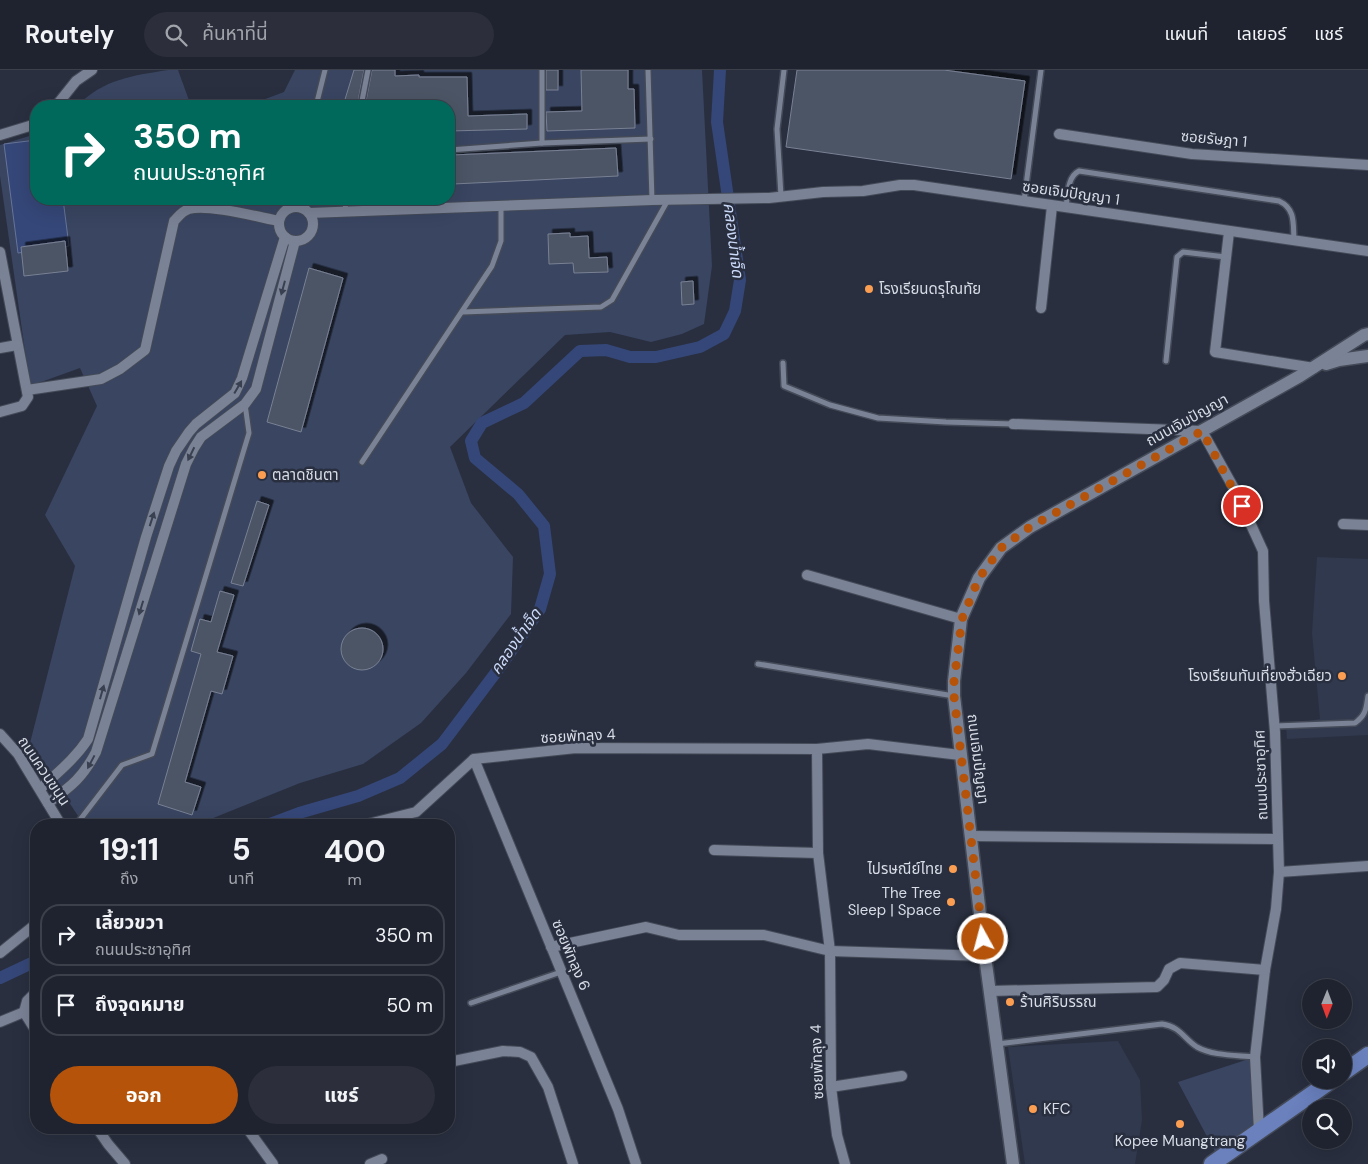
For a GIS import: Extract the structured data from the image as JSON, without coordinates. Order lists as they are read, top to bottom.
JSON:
{
  "streets": {
    "street": [
      "ซอยรัษฎา 1",
      "ซอยเจิมปัญญา 1",
      "ถนนเจิมปัญญา",
      "ซอยพัทลุง 4",
      "ถนนควนขนุน",
      "ถนนประชาอุทิศ",
      "ซอยพัทลุง 6"
    ]
  },
  "crossings": [
    ["ถนนเจิมปัญญา", "ซอยพัทลุง 4"],
    ["ถนนเจิมปัญญา", "ถนนประชาอุทิศ"],
    ["ซอยพัทลุง 4", "ซอยพัทลุง 6"]
  ],
  "water": ["คลองน้ำเจ็ด"],
  "places": [
    "โรงเรียนดรุโณทัย",
    "ตลาดชินตา",
    "โรงเรียนทับเที่ยงฮั่วเฉียว",
    "ไปรษณีย์ไทย",
    "The Tree Sleep | Space",
    "ร้านศิริบรรณ",
    "KFC",
    "Kopee Muangtrang"
  ],
  "north": "bottom",
  "page": {
    "header": "Routely",
    "search": "ค้นหาที่นี่",
    "nav": ["แผนที่", "เลเยอร์", "แชร์"],
    "turn": ["350 m", "ถนนประชาอุทิศ"],
    "eta": [
      "19:11",
      "ถึง",
      "5",
      "นาที",
      "400",
      "m"
    ],
    "list": [
      {
        "name": "เลี้ยวขวา",
        "note": "ถนนประชาอุทิศ",
        "value": "350 m"
      },
      {
        "name": "ถึงจุดหมาย",
        "value": "50 m"
      }
    ],
    "buttons": ["ออก", "แชร์"]
  }
}
